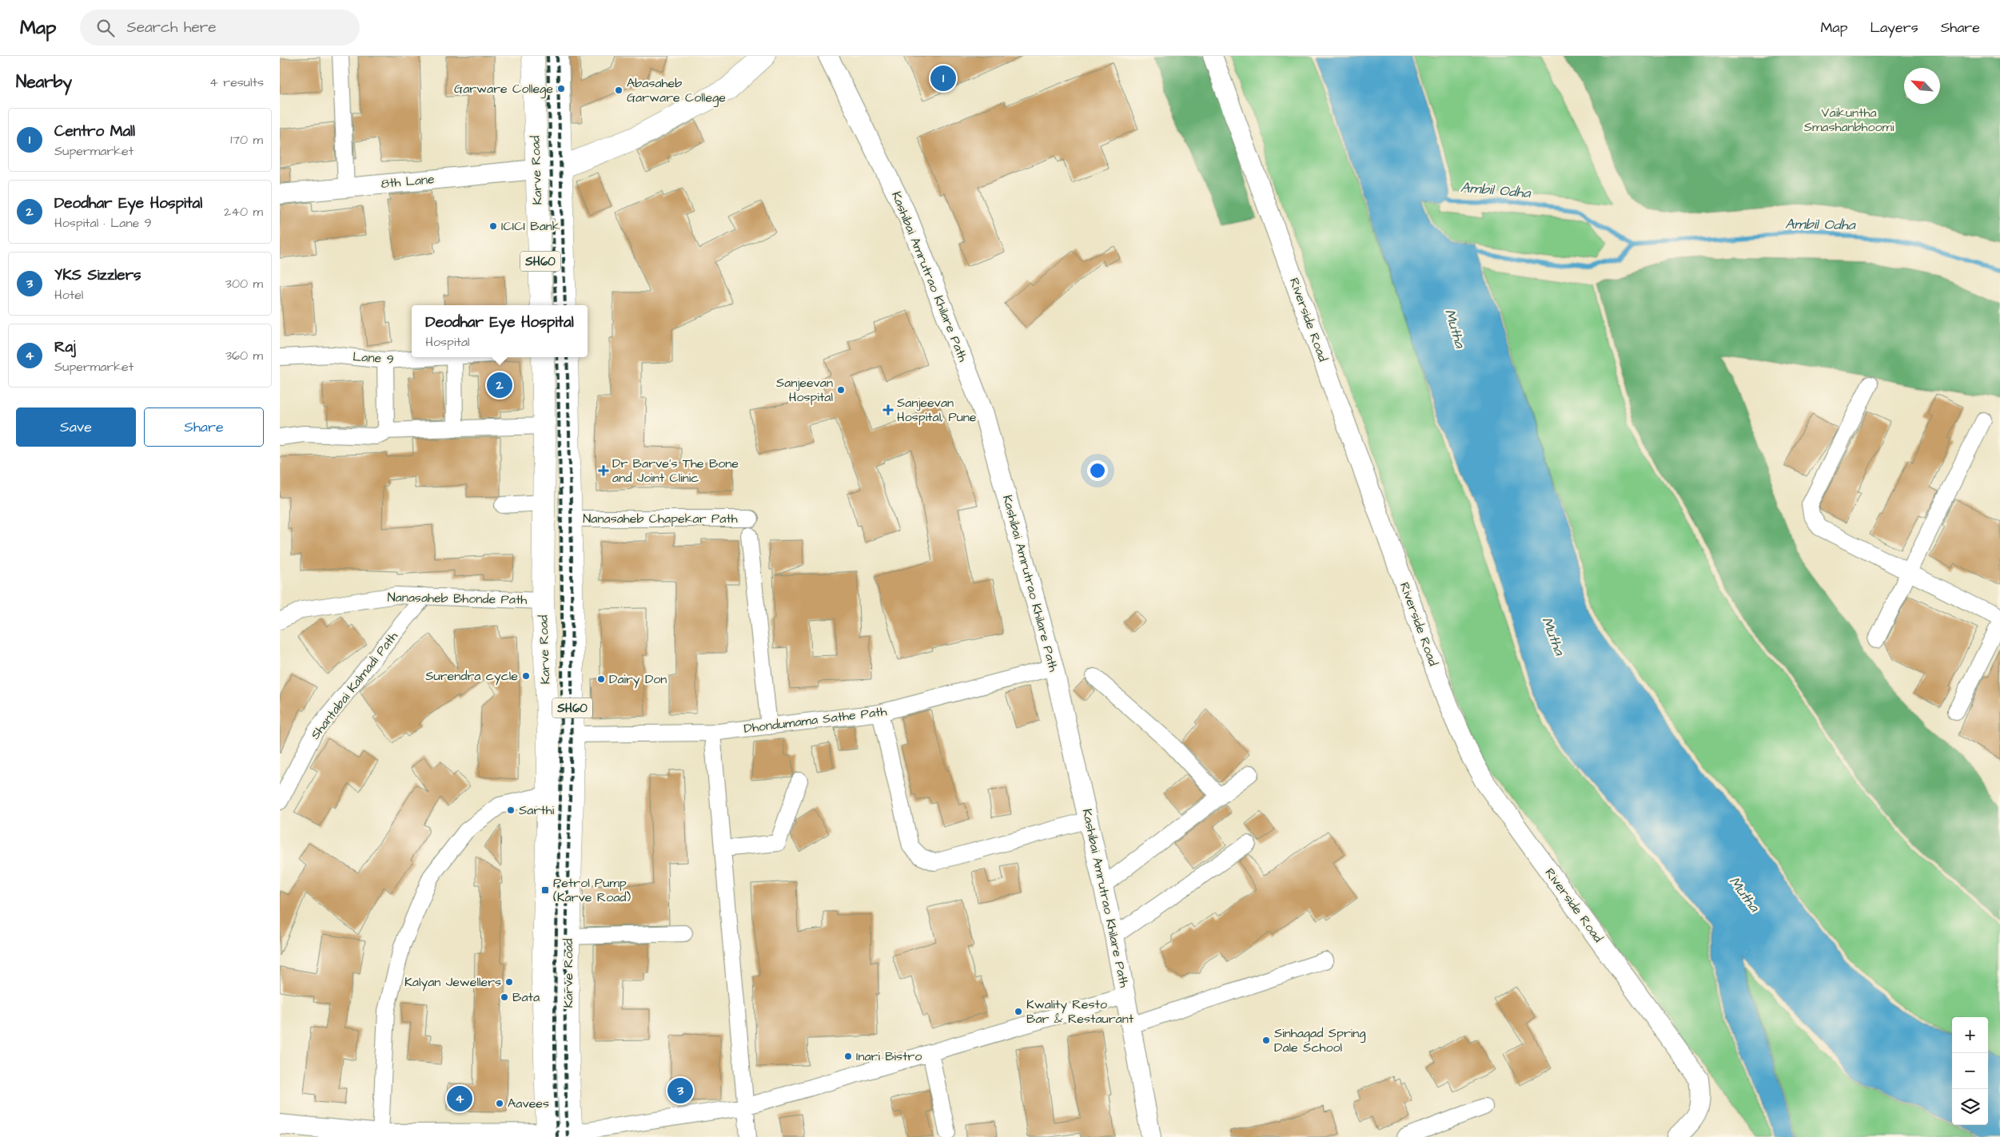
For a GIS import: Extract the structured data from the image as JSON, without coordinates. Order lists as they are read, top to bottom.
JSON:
{
  "streets": {
    "main road": ["Karve Road", "SH60"],
    "street": [
      "8th Lane",
      "Kashibai Amrutrao Khilare Path",
      "Riverside Road",
      "Lane 9",
      "Nanasaheb Chapekar Path",
      "Nanasaheb Bhonde Path",
      "Shantabai Kalmadi Path",
      "Dhondumama Sathe Path"
    ]
  },
  "crossings": [
    ["Karve Road", "8th Lane"],
    ["Karve Road", "Nanasaheb Chapekar Path"],
    ["Karve Road", "Nanasaheb Bhonde Path"],
    ["Karve Road", "Dhondumama Sathe Path"],
    ["Kashibai Amrutrao Khilare Path", "Dhondumama Sathe Path"],
    ["Nanasaheb Bhonde Path", "Shantabai Kalmadi Path"]
  ],
  "water": ["Ambil Odha", "Mutha"],
  "parks": ["Vaikuntha Smashanbhoomi"],
  "places": {
    "other": [
      "Garware College",
      "Abasaheb Garware College",
      "ICICI Bank",
      "Sanjeevan Hospital",
      "Surendra cycle",
      "Dairy Don",
      "Sarthi",
      "Kalyan Jewellers",
      "Bata",
      "Kwality Resto Bar & Restaurant",
      "Sinhagad Spring Dale School",
      "Inari Bistro",
      "Aavees"
    ],
    "health": ["Sanjeevan Hospital, Pune", "Dr Barve's The Bone and Joint Clinic"],
    "transit": ["Petrol Pump (Karve Road)"]
  },
  "north": "top left",
  "page": {
    "header": "Map",
    "search": "Search here",
    "nav": ["Map", "Layers", "Share"],
    "heading": ["Nearby", "4 results"],
    "pins": [
      "1",
      "2",
      "3",
      "4"
    ],
    "list": [
      {
        "mark": "1",
        "name": "Centro Mall",
        "note": "Supermarket",
        "value": "170 m"
      },
      {
        "mark": "2",
        "name": "Deodhar Eye Hospital",
        "note": "Hospital · Lane 9",
        "value": "240 m"
      },
      {
        "mark": "3",
        "name": "YKS Sizzlers",
        "note": "Hotel",
        "value": "300 m"
      },
      {
        "mark": "4",
        "name": "Raj",
        "note": "Supermarket",
        "value": "360 m"
      }
    ],
    "popup": ["Deodhar Eye Hospital", "Hospital"],
    "buttons": ["Save", "Share"],
    "map_buttons": ["+", "−"]
  }
}
